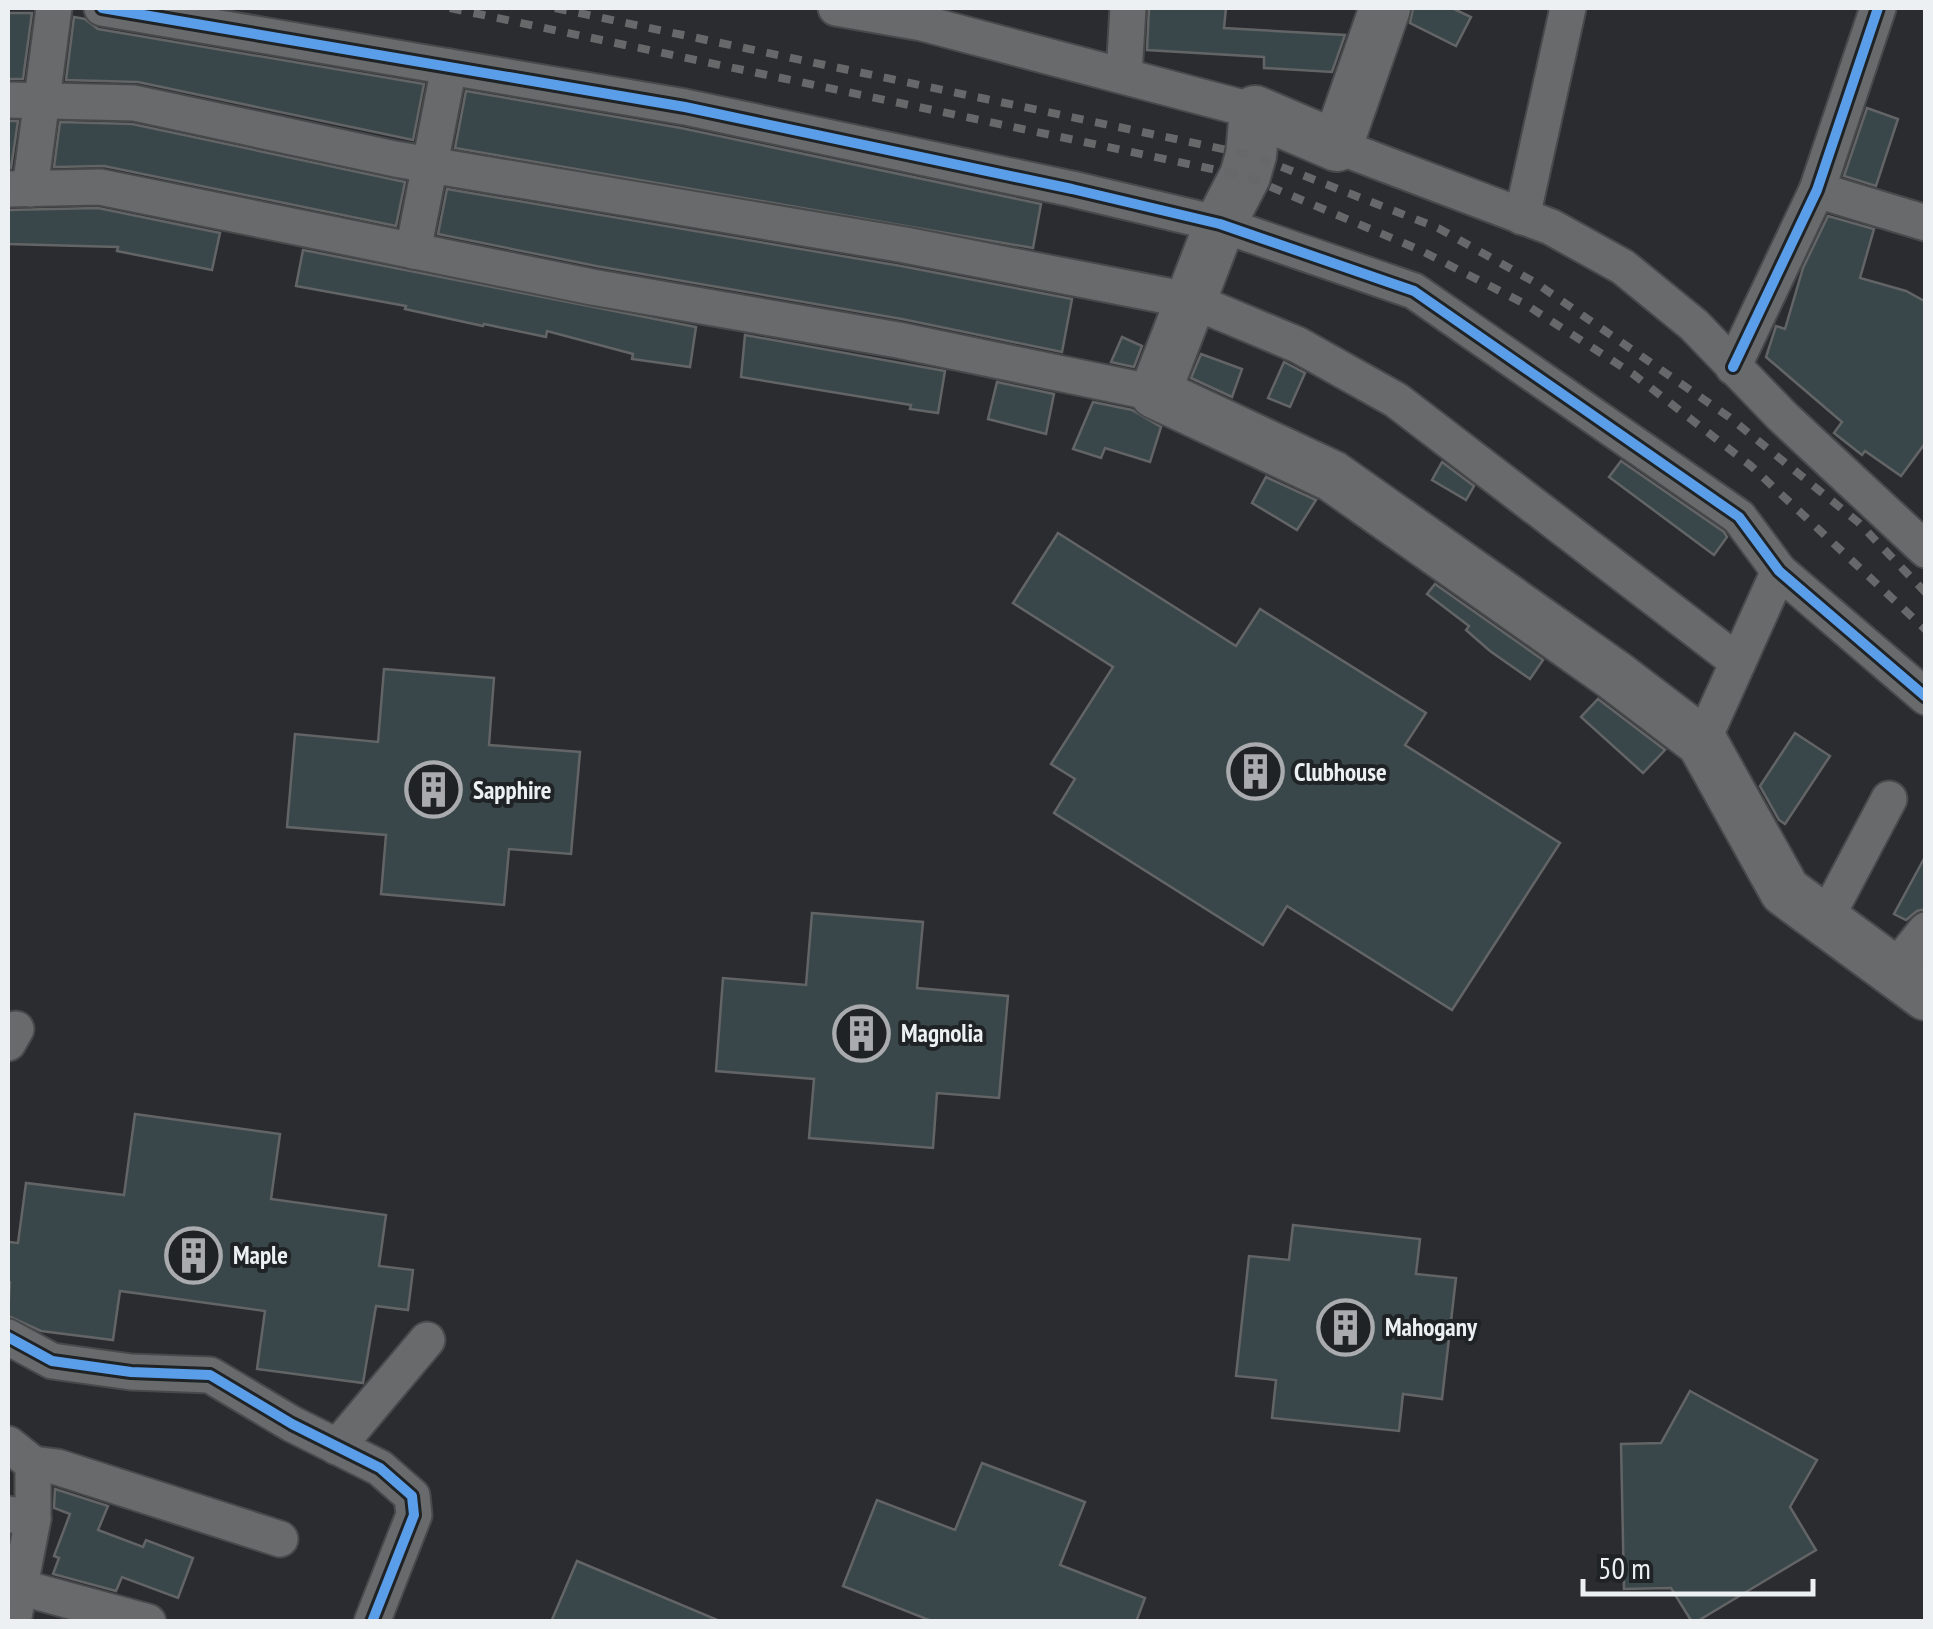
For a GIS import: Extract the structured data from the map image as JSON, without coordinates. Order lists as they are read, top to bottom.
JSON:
{
  "places": {
    "building": [
      "Clubhouse",
      "Sapphire",
      "Magnolia",
      "Maple",
      "Mahogany"
    ]
  },
  "scale_bar": "50 m"
}
